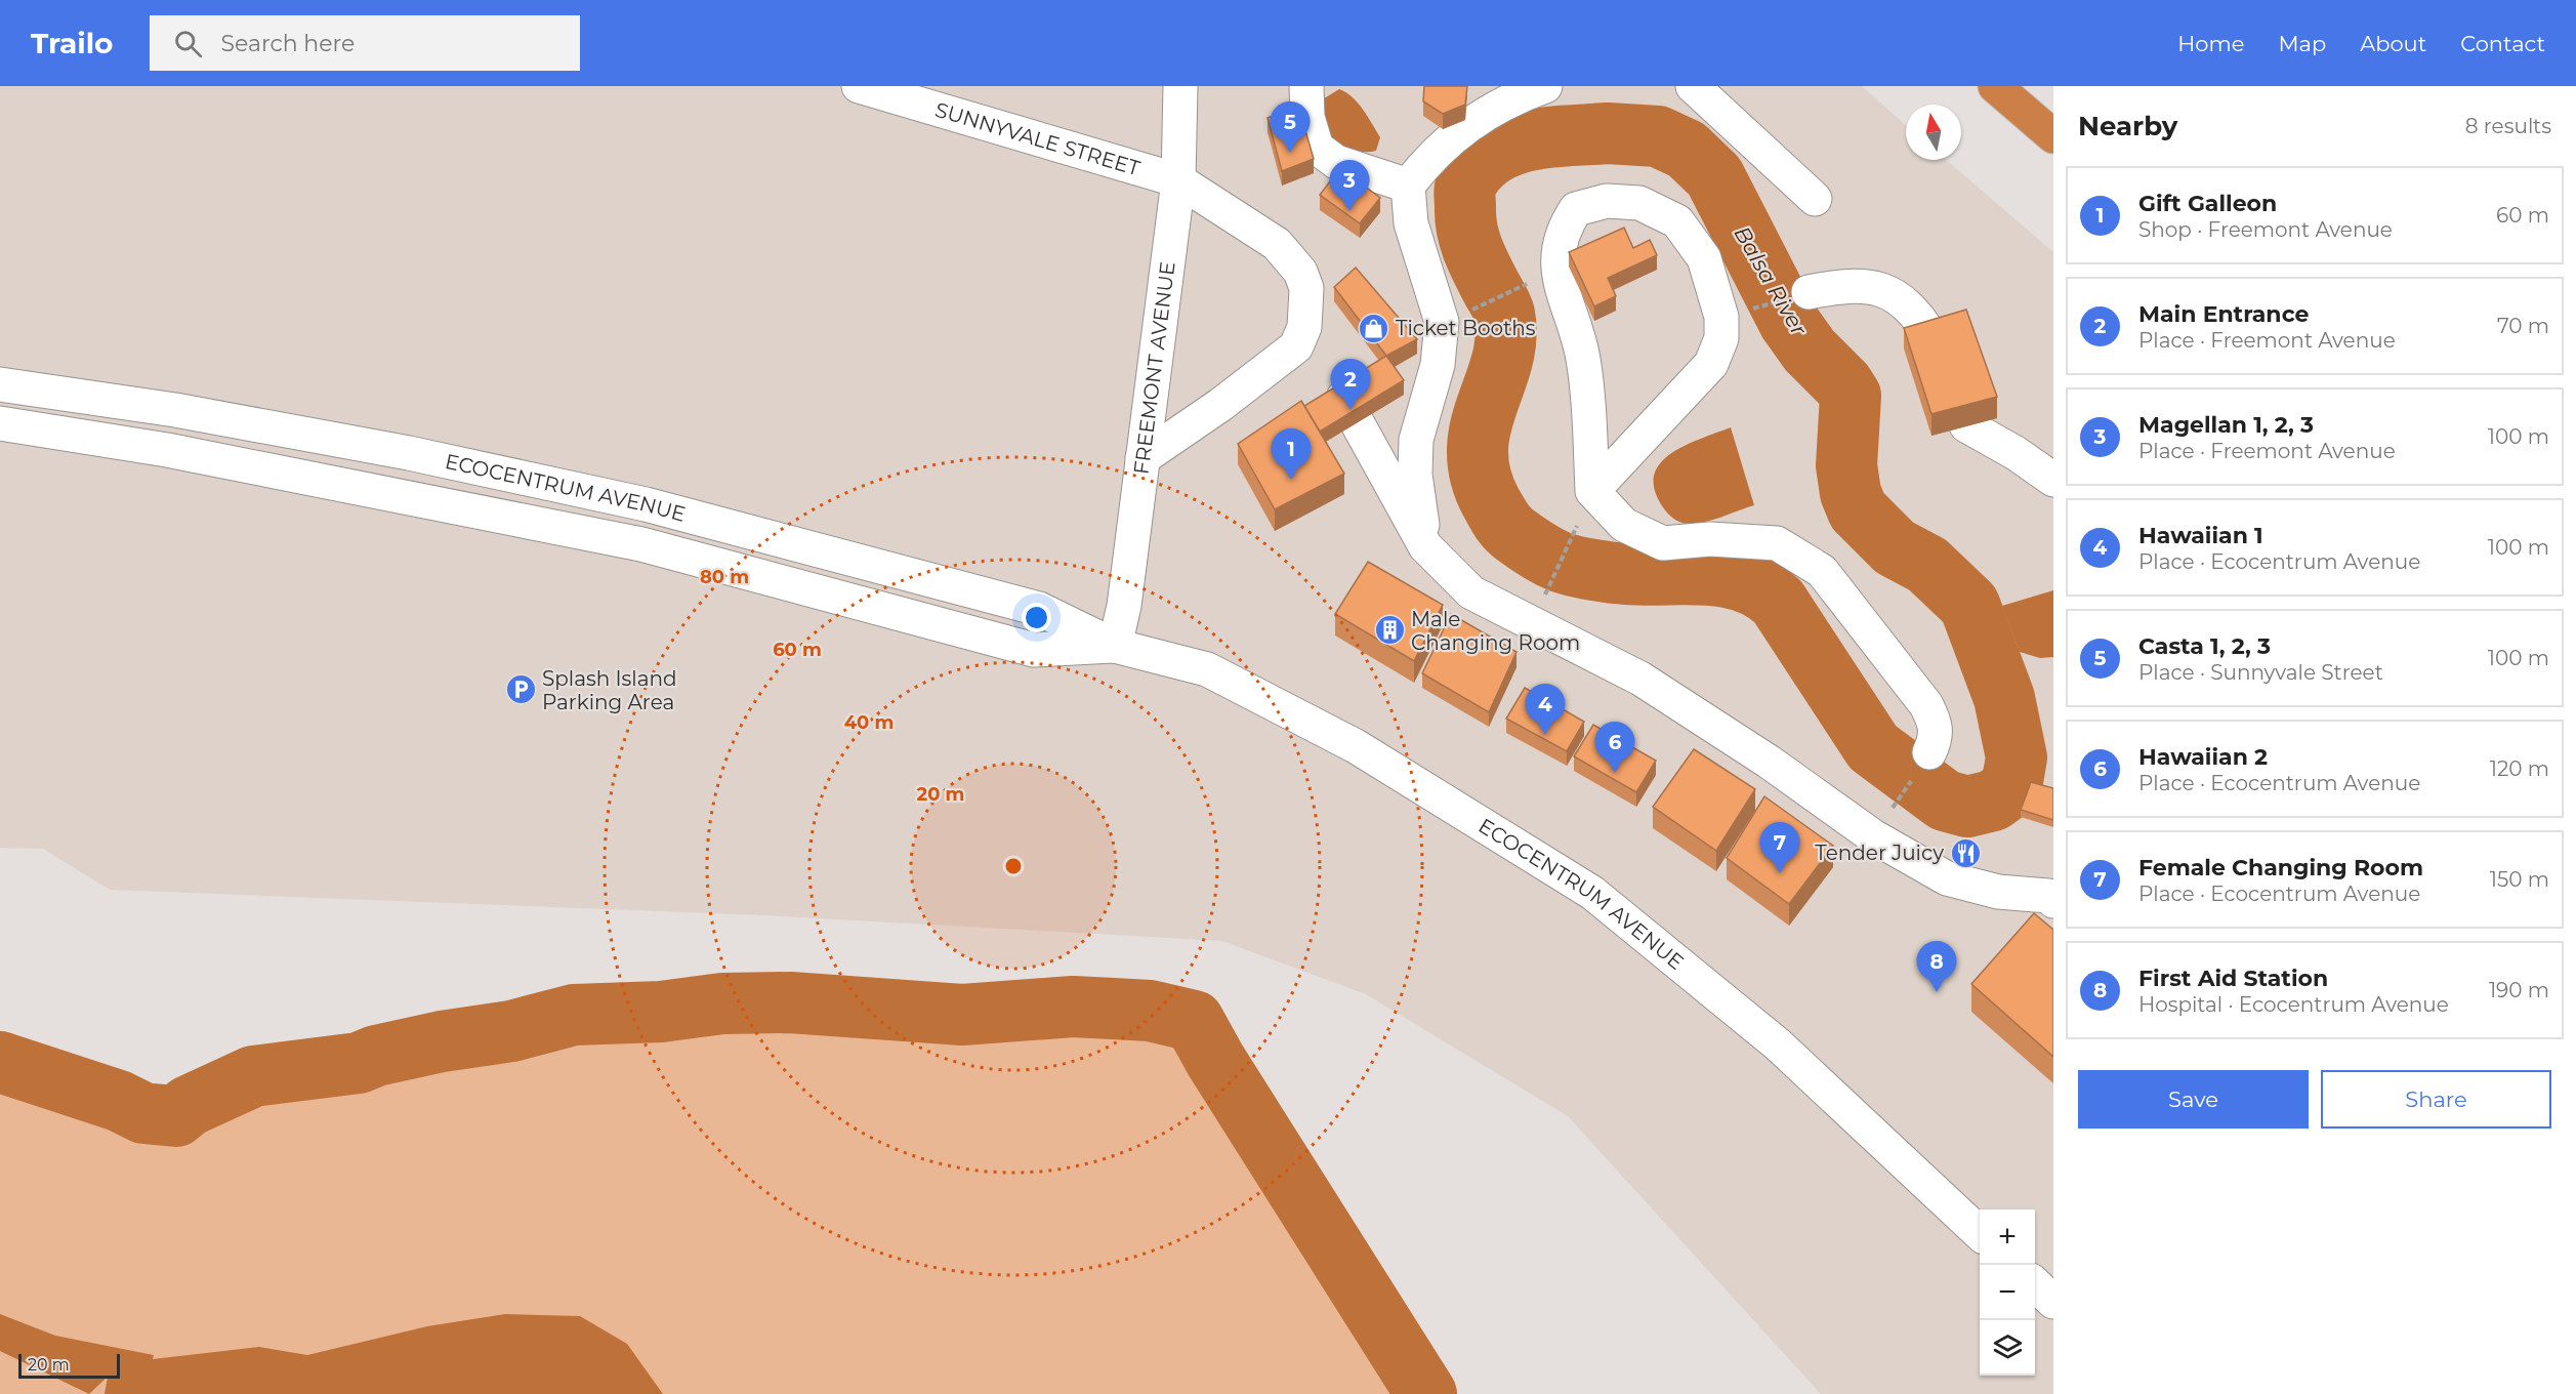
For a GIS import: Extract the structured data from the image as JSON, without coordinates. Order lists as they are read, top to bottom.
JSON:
{
  "streets": {
    "street": ["SUNNYVALE STREET", "FREEMONT AVENUE", "ECOCENTRUM AVENUE"]
  },
  "crossings": [
    ["SUNNYVALE STREET", "FREEMONT AVENUE"],
    ["FREEMONT AVENUE", "ECOCENTRUM AVENUE"]
  ],
  "water": ["Balsa River"],
  "places": {
    "shop": ["Ticket Booths"],
    "building": ["Male Changing Room"],
    "parking": ["Splash Island Parking Area"],
    "restaurant": ["Tender Juicy"]
  },
  "scale_bar": "20 m",
  "north": "top",
  "page": {
    "header": "Trailo",
    "search": "Search here",
    "nav": [
      "Home",
      "Map",
      "About",
      "Contact"
    ],
    "heading": ["Nearby", "8 results"],
    "pins": [
      "5",
      "3",
      "2",
      "1",
      "4",
      "6",
      "7",
      "8"
    ],
    "list": [
      {
        "mark": "1",
        "name": "Gift Galleon",
        "note": "Shop · Freemont Avenue",
        "value": "60 m"
      },
      {
        "mark": "2",
        "name": "Main Entrance",
        "note": "Place · Freemont Avenue",
        "value": "70 m"
      },
      {
        "mark": "3",
        "name": "Magellan 1, 2, 3",
        "note": "Place · Freemont Avenue",
        "value": "100 m"
      },
      {
        "mark": "4",
        "name": "Hawaiian 1",
        "note": "Place · Ecocentrum Avenue",
        "value": "100 m"
      },
      {
        "mark": "5",
        "name": "Casta 1, 2, 3",
        "note": "Place · Sunnyvale Street",
        "value": "100 m"
      },
      {
        "mark": "6",
        "name": "Hawaiian 2",
        "note": "Place · Ecocentrum Avenue",
        "value": "120 m"
      },
      {
        "mark": "7",
        "name": "Female Changing Room",
        "note": "Place · Ecocentrum Avenue",
        "value": "150 m"
      },
      {
        "mark": "8",
        "name": "First Aid Station",
        "note": "Hospital · Ecocentrum Avenue",
        "value": "190 m"
      }
    ],
    "buttons": ["Save", "Share"],
    "map_buttons": ["+", "−"],
    "scale": "20 m"
  },
  "rings": [
    "80 m",
    "60 m",
    "40 m",
    "20 m"
  ]
}
